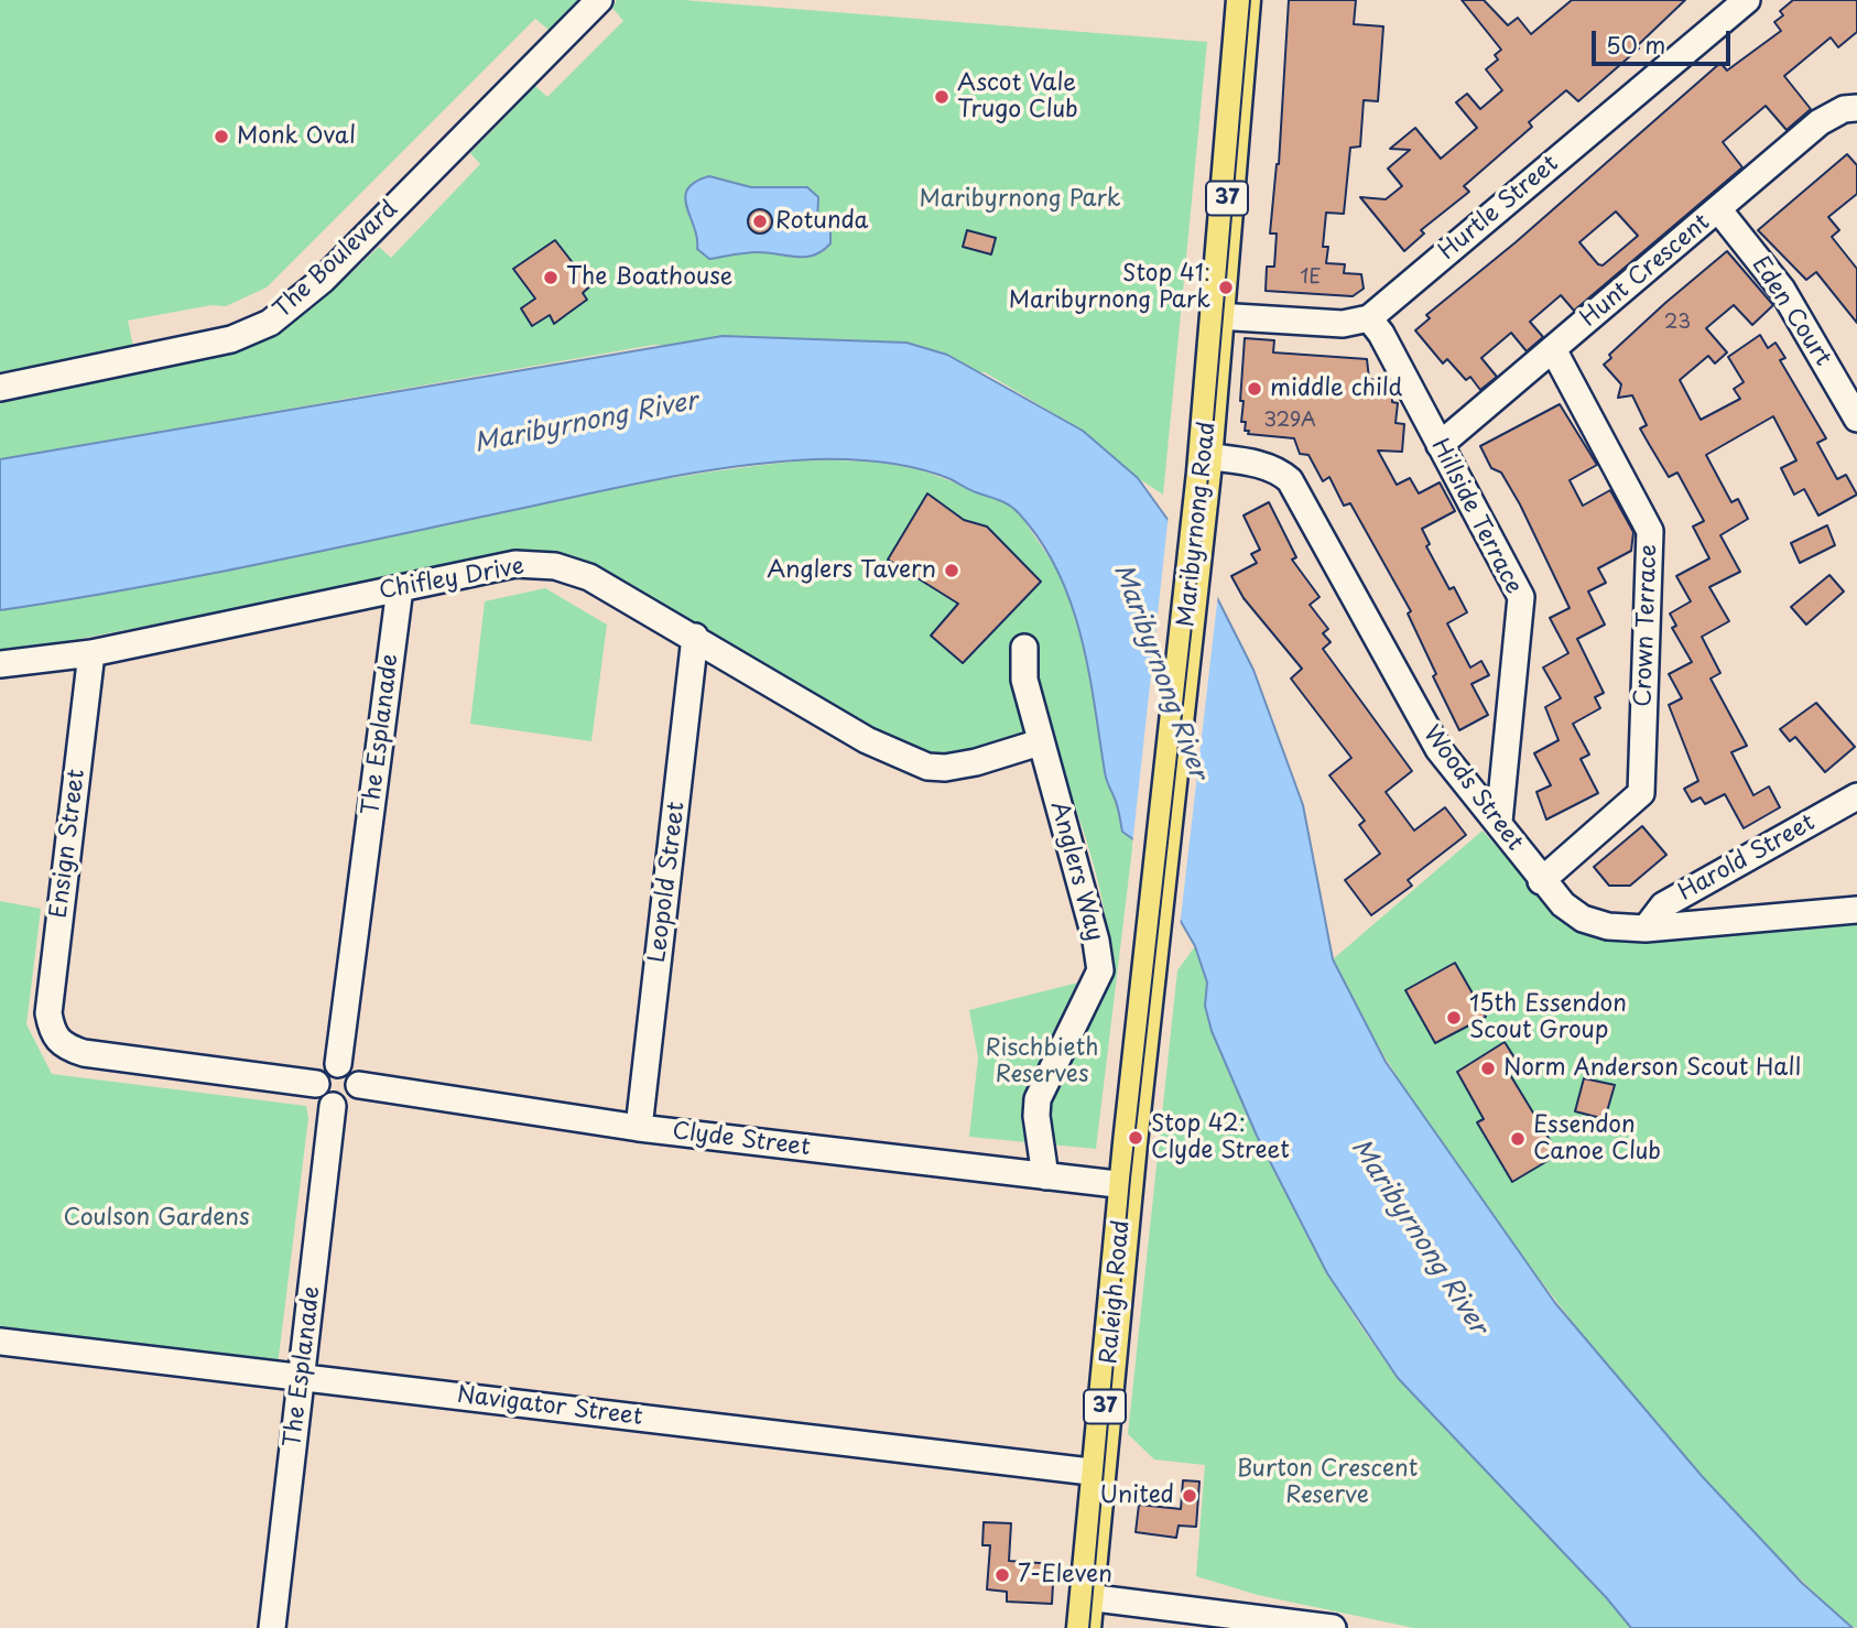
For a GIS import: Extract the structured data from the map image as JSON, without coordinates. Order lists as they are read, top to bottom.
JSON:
{
  "streets": {
    "main road": ["37", "Maribyrnong Road", "Raleigh Road"],
    "street": [
      "Hurtle Street",
      "The Boulevard",
      "Hunt Crescent",
      "Eden Court",
      "Hillside Terrace",
      "Chifley Drive",
      "Crown Terrace",
      "The Esplanade",
      "Woods Street",
      "Ensign Street",
      "Harold Street",
      "Anglers Way",
      "Leopold Street",
      "Clyde Street",
      "Navigator Street"
    ]
  },
  "crossings": [
    ["Hurtle Street", "Hillside Terrace"],
    ["Hunt Crescent", "Eden Court"],
    ["Hunt Crescent", "Hillside Terrace"],
    ["Hunt Crescent", "Crown Terrace"],
    ["Hillside Terrace", "Woods Street"],
    ["Maribyrnong Road", "Woods Street"],
    ["Maribyrnong Road", "Clyde Street"],
    ["Maribyrnong Road", "Raleigh Road"],
    ["Chifley Drive", "The Esplanade"],
    ["Chifley Drive", "Ensign Street"],
    ["Chifley Drive", "Anglers Way"],
    ["Chifley Drive", "Leopold Street"],
    ["Crown Terrace", "Woods Street"],
    ["The Esplanade", "Ensign Street"],
    ["The Esplanade", "Clyde Street"],
    ["The Esplanade", "Navigator Street"],
    ["Woods Street", "Harold Street"],
    ["Ensign Street", "Clyde Street"],
    ["Anglers Way", "Clyde Street"],
    ["Leopold Street", "Clyde Street"],
    ["Clyde Street", "Raleigh Road"],
    ["Raleigh Road", "Navigator Street"]
  ],
  "water": ["Maribyrnong River"],
  "parks": [
    "Maribyrnong Park",
    "Rischbieth Reserves",
    "Coulson Gardens",
    "Burton Crescent Reserve"
  ],
  "places": [
    "Ascot Vale Trugo Club",
    "Monk Oval",
    "Rotunda",
    "The Boathouse",
    "Stop 41: Maribyrnong Park",
    "middle child",
    "Anglers Tavern",
    "15th Essendon Scout Group",
    "Norm Anderson Scout Hall",
    "Stop 42: Clyde Street",
    "Essendon Canoe Club",
    "United",
    "7-Eleven"
  ],
  "house_numbers": ["1E", "23", "329A"],
  "scale_bar": "50 m"
}
